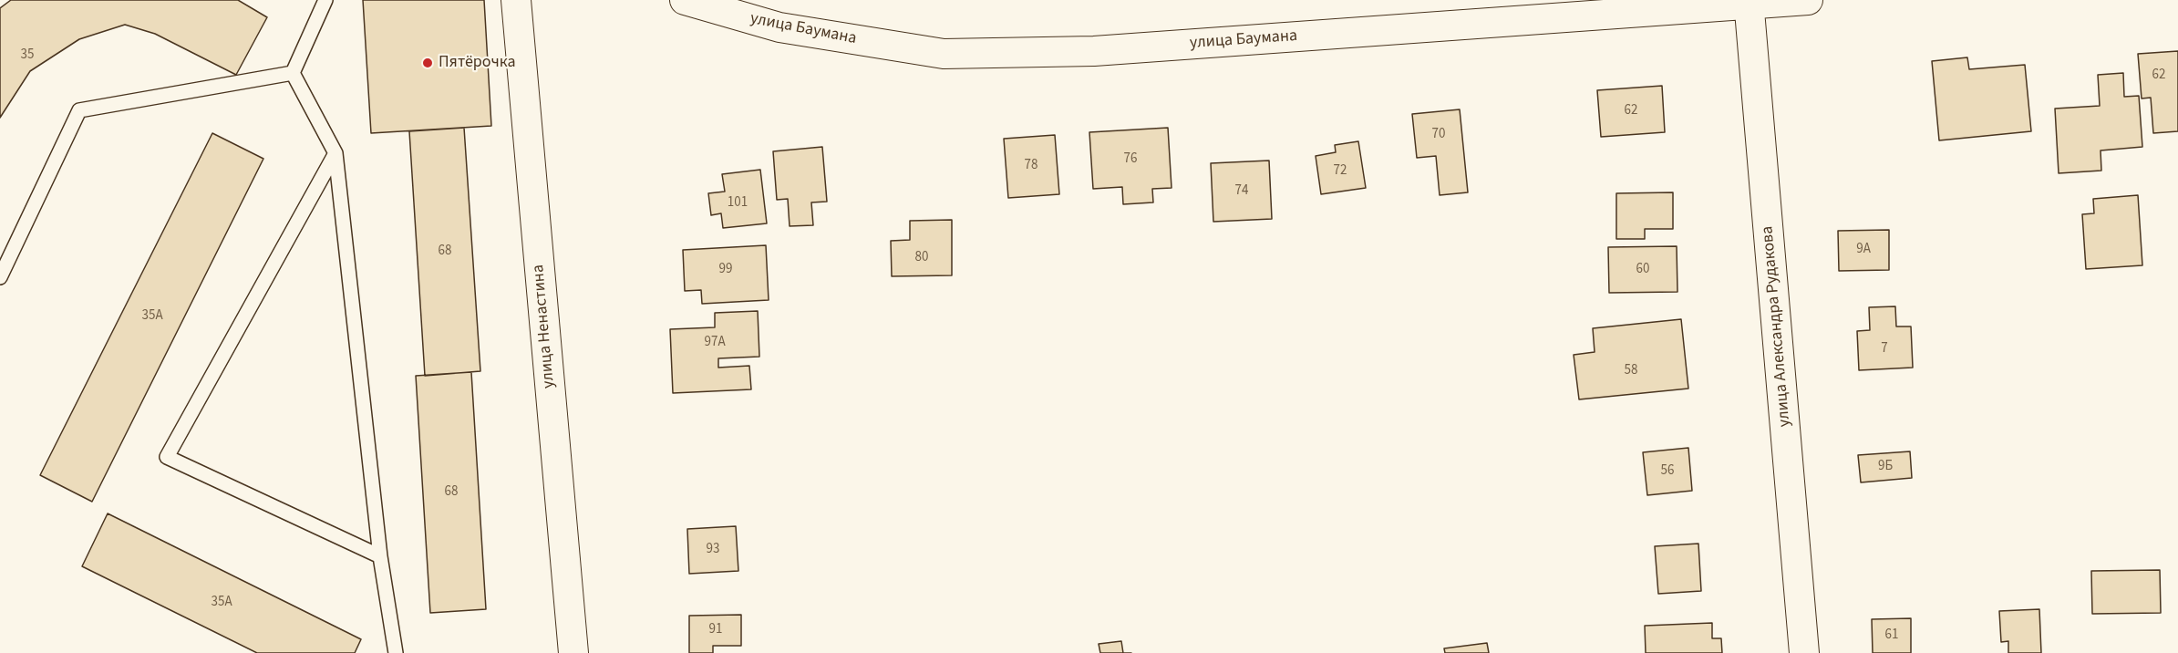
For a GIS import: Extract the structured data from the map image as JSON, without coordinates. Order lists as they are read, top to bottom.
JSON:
{
  "streets": {
    "street": ["улица Баумана", "улица Ненастина", "улица Александра Рудакова"]
  },
  "crossings": [
    ["улица Баумана", "улица Александра Рудакова"]
  ],
  "places": ["Пятёрочка"],
  "house_numbers": [
    "35",
    "62",
    "62",
    "70",
    "76",
    "78",
    "72",
    "74",
    "101",
    "9А",
    "68",
    "80",
    "99",
    "60",
    "35А",
    "97А",
    "7",
    "58",
    "9Б",
    "56",
    "68",
    "93",
    "35А",
    "91",
    "61"
  ]
}
